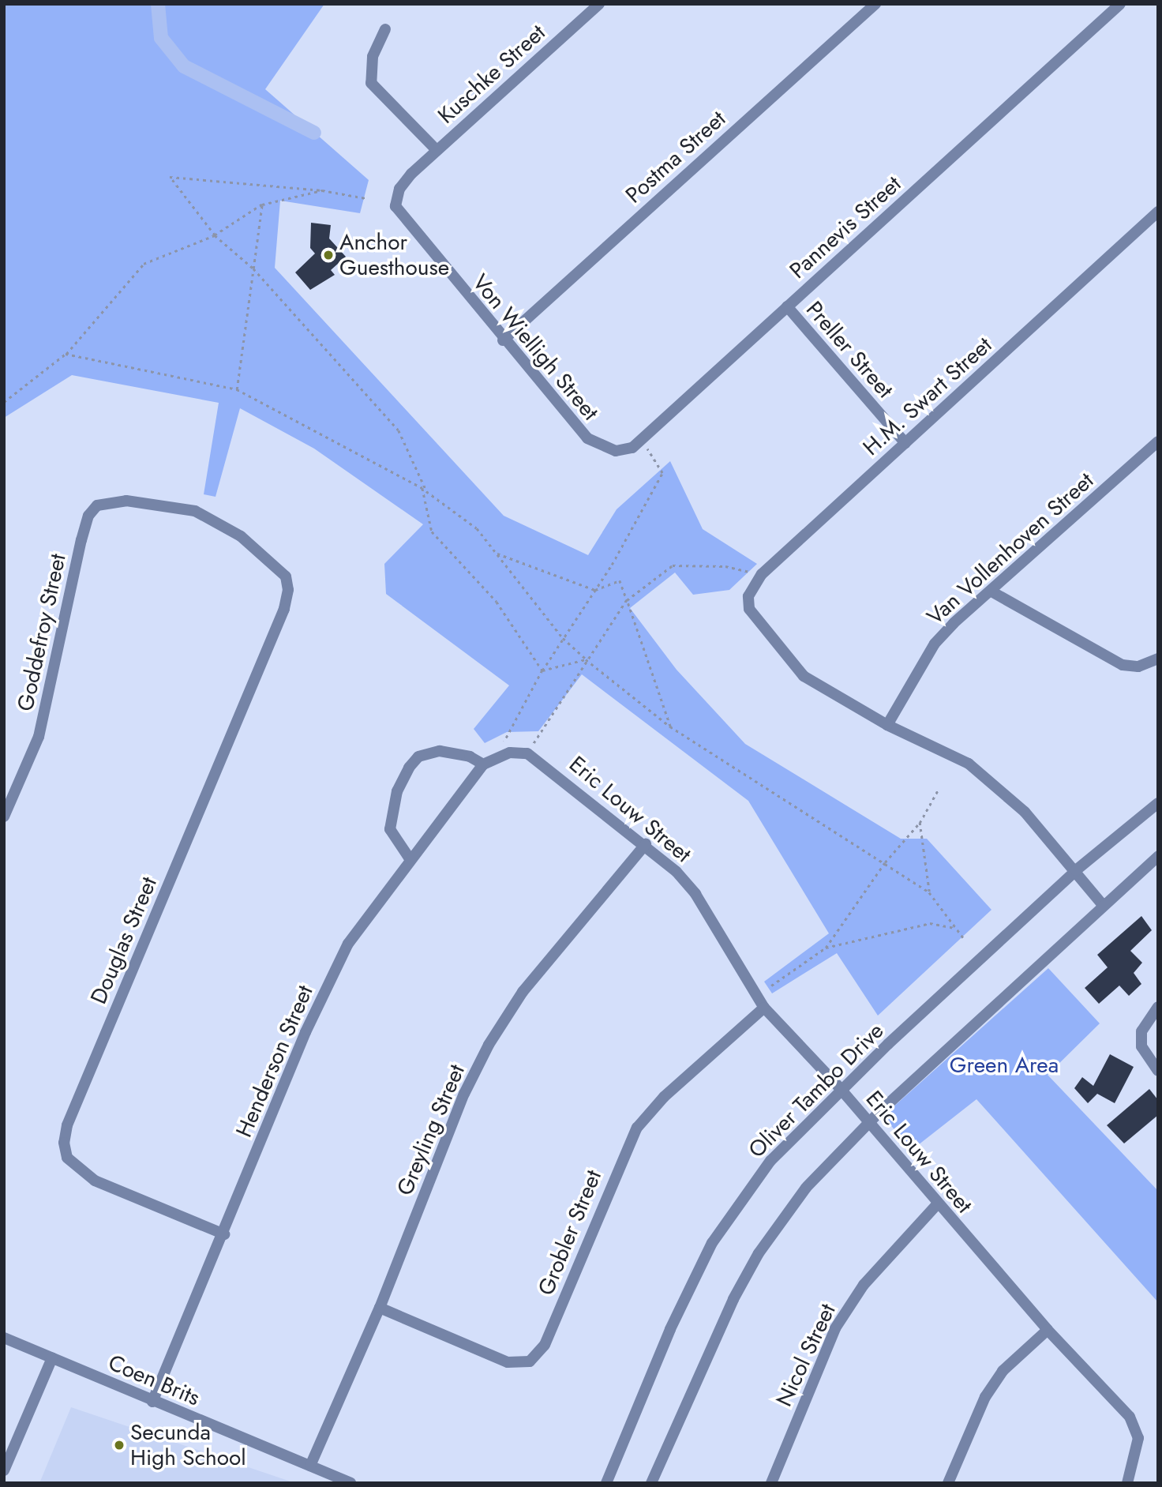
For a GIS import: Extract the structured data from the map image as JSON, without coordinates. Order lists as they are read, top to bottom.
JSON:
{
  "streets": {
    "street": [
      "Kuschke Street",
      "Postma Street",
      "Pannevis Street",
      "Von Wielligh Street",
      "Preller Street",
      "H.M. Swart Street",
      "Van Vollenhoven Street",
      "Goddefroy Street",
      "Eric Louw Street",
      "Douglas Street",
      "Henderson Street",
      "Oliver Tambo Drive",
      "Greyling Street",
      "Grobler Street",
      "Nicol Street",
      "Coen Brits"
    ]
  },
  "crossings": [
    ["Kuschke Street", "Von Wielligh Street"],
    ["Postma Street", "Von Wielligh Street"],
    ["Pannevis Street", "Von Wielligh Street"],
    ["Pannevis Street", "Preller Street"],
    ["Preller Street", "H.M. Swart Street"],
    ["H.M. Swart Street", "Van Vollenhoven Street"],
    ["Goddefroy Street", "Douglas Street"],
    ["Eric Louw Street", "Oliver Tambo Drive"],
    ["Eric Louw Street", "Greyling Street"],
    ["Eric Louw Street", "Grobler Street"],
    ["Eric Louw Street", "Nicol Street"],
    ["Douglas Street", "Henderson Street"],
    ["Henderson Street", "Coen Brits"],
    ["Greyling Street", "Grobler Street"],
    ["Greyling Street", "Coen Brits"]
  ],
  "parks": ["Green Area"],
  "places": ["Anchor Guesthouse", "Secunda High School"]
}
